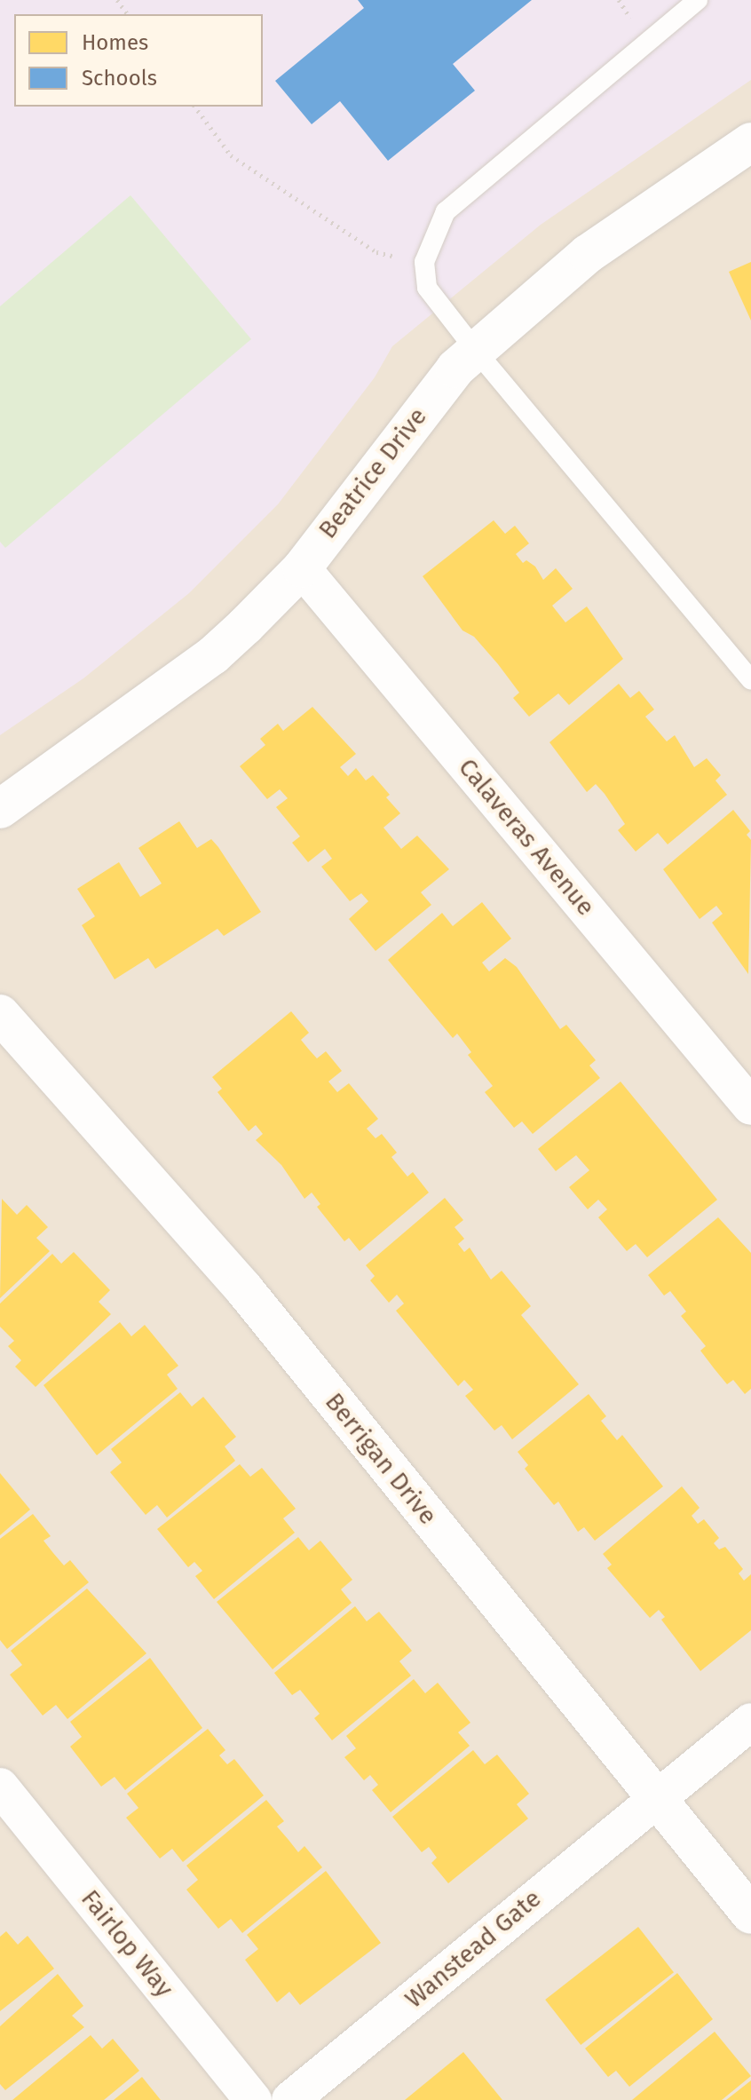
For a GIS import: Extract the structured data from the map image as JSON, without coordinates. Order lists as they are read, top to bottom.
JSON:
{
  "streets": {
    "street": [
      "Beatrice Drive",
      "Calaveras Avenue",
      "Berrigan Drive",
      "Fairlop Way",
      "Wanstead Gate"
    ]
  },
  "crossings": [
    ["Beatrice Drive", "Calaveras Avenue"],
    ["Berrigan Drive", "Wanstead Gate"]
  ],
  "legend": ["Homes", "Schools"]
}
